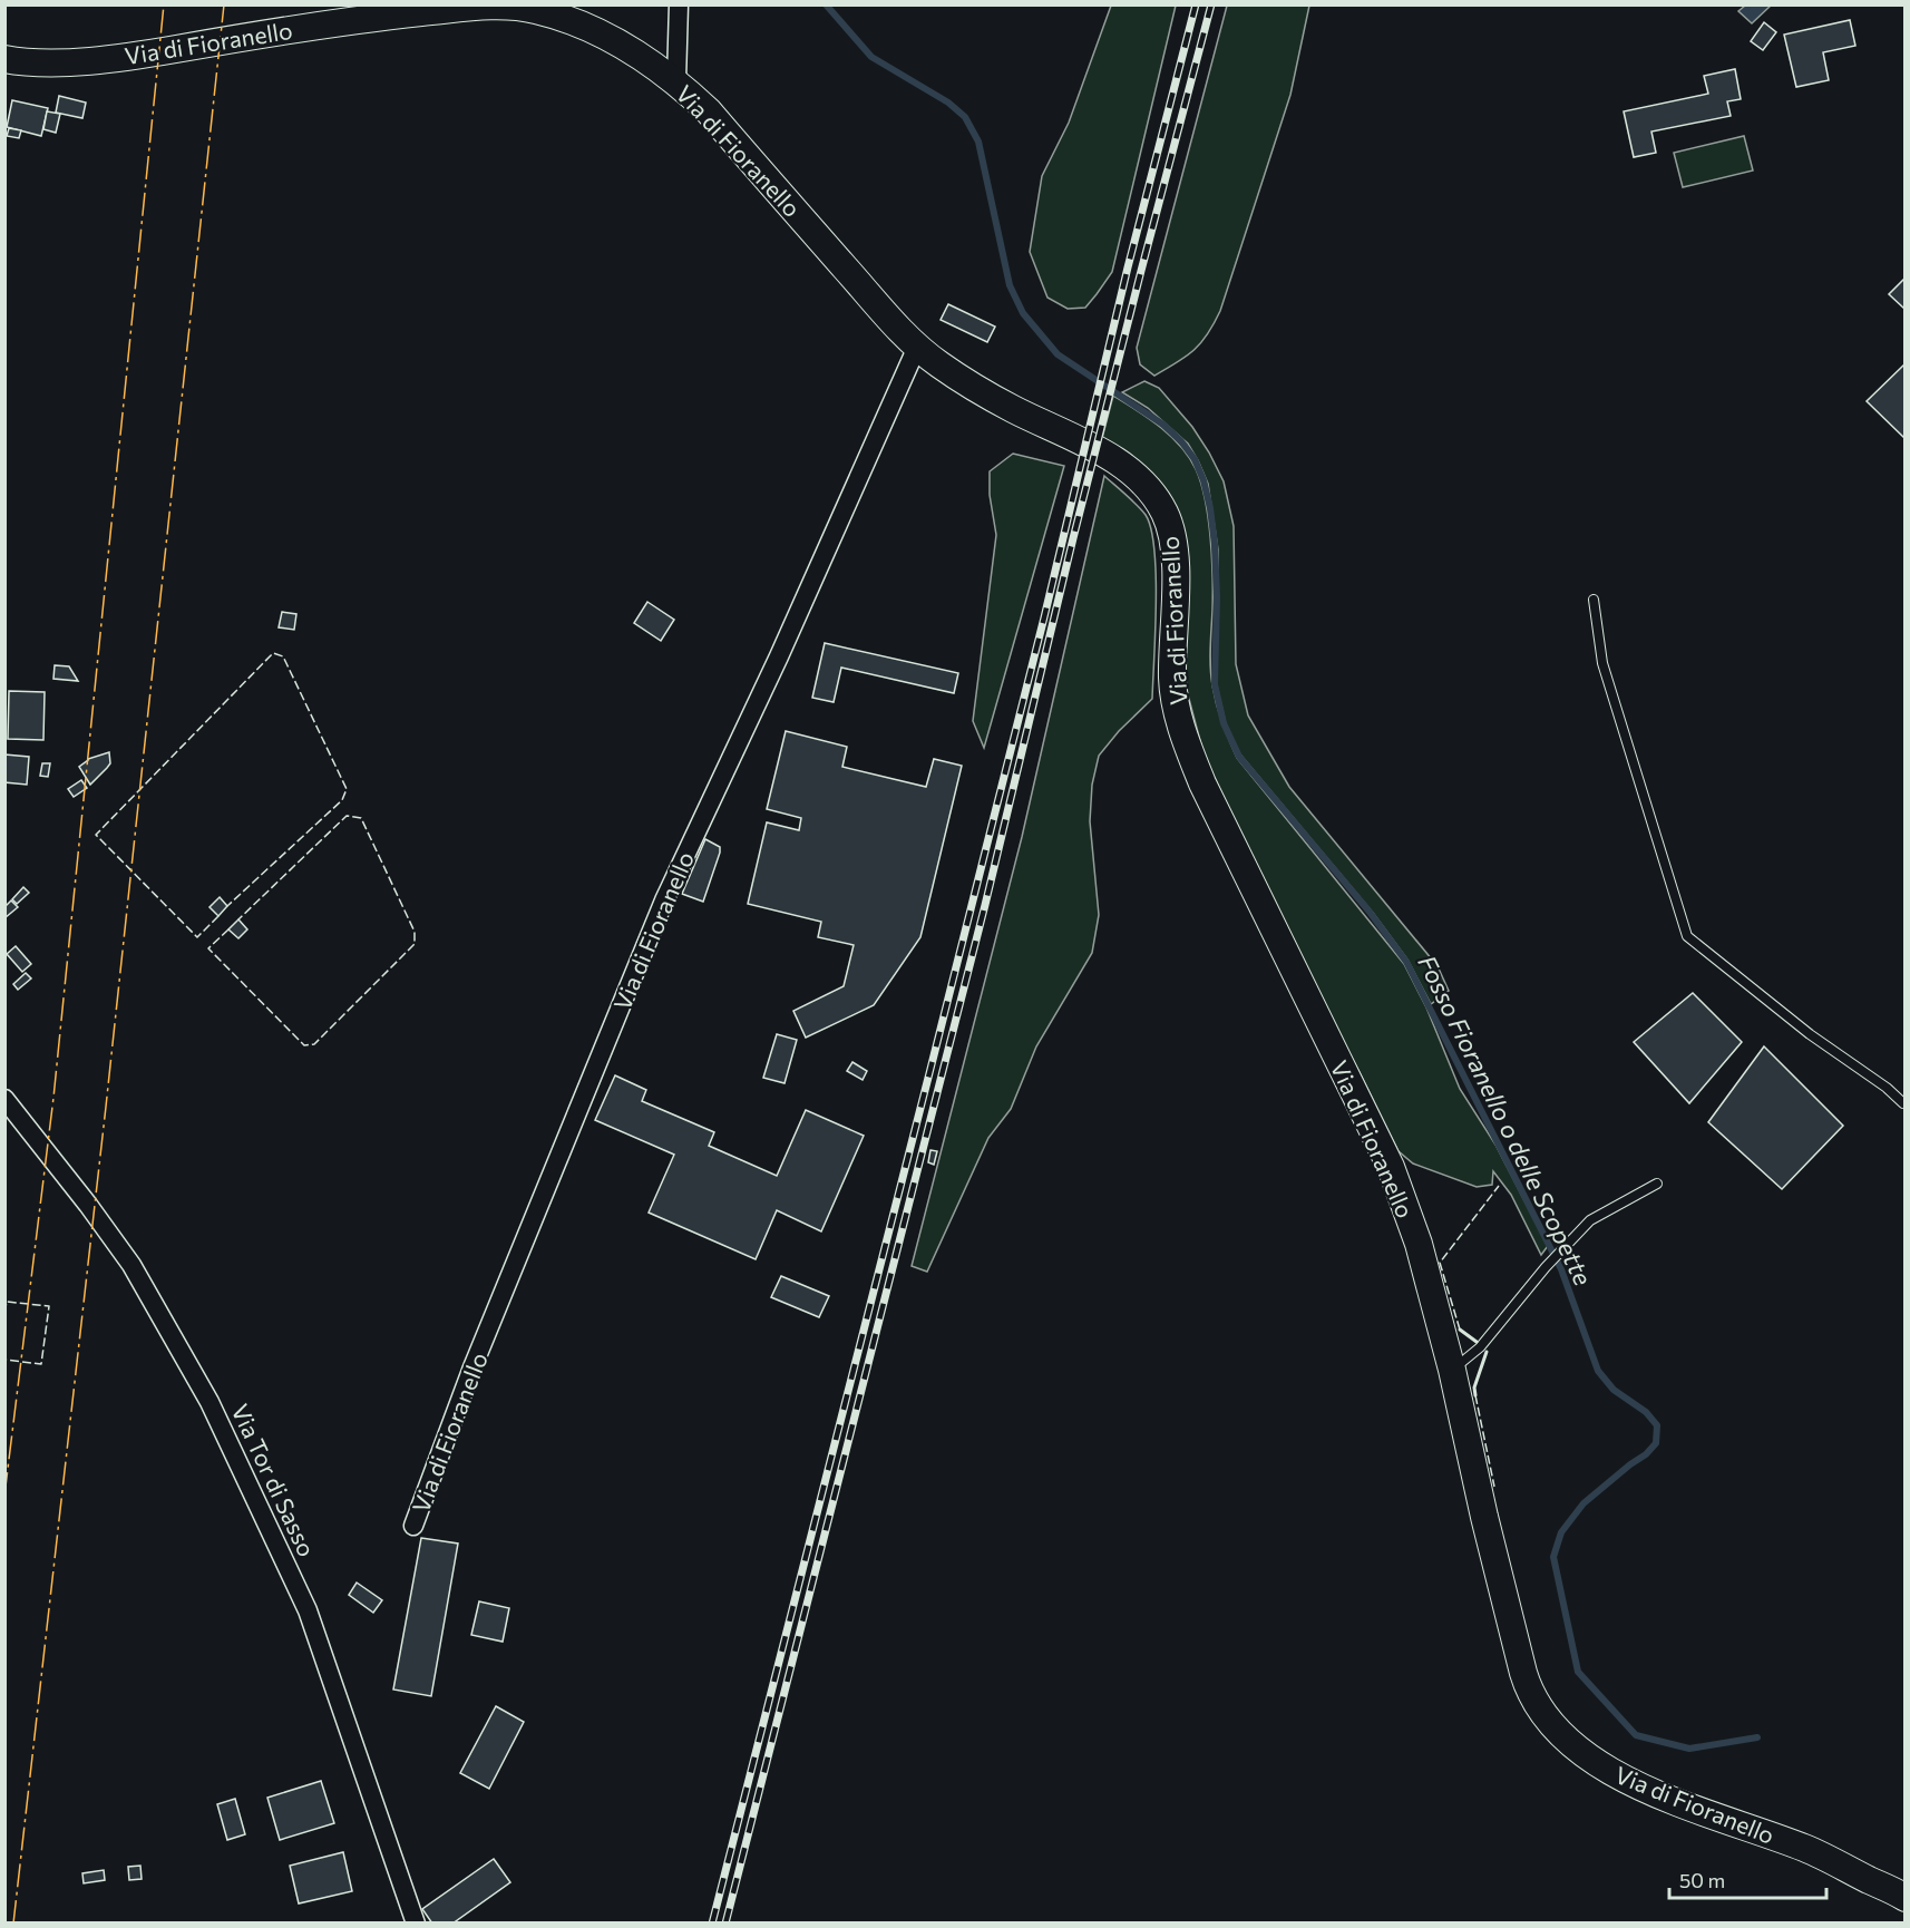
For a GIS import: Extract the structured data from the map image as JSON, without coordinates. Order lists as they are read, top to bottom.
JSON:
{
  "streets": {
    "street": ["Via di Fioranello", "Via Tor di Sasso"]
  },
  "water": ["Fosso Fioranello o delle Scopette"],
  "scale_bar": "50 m"
}
